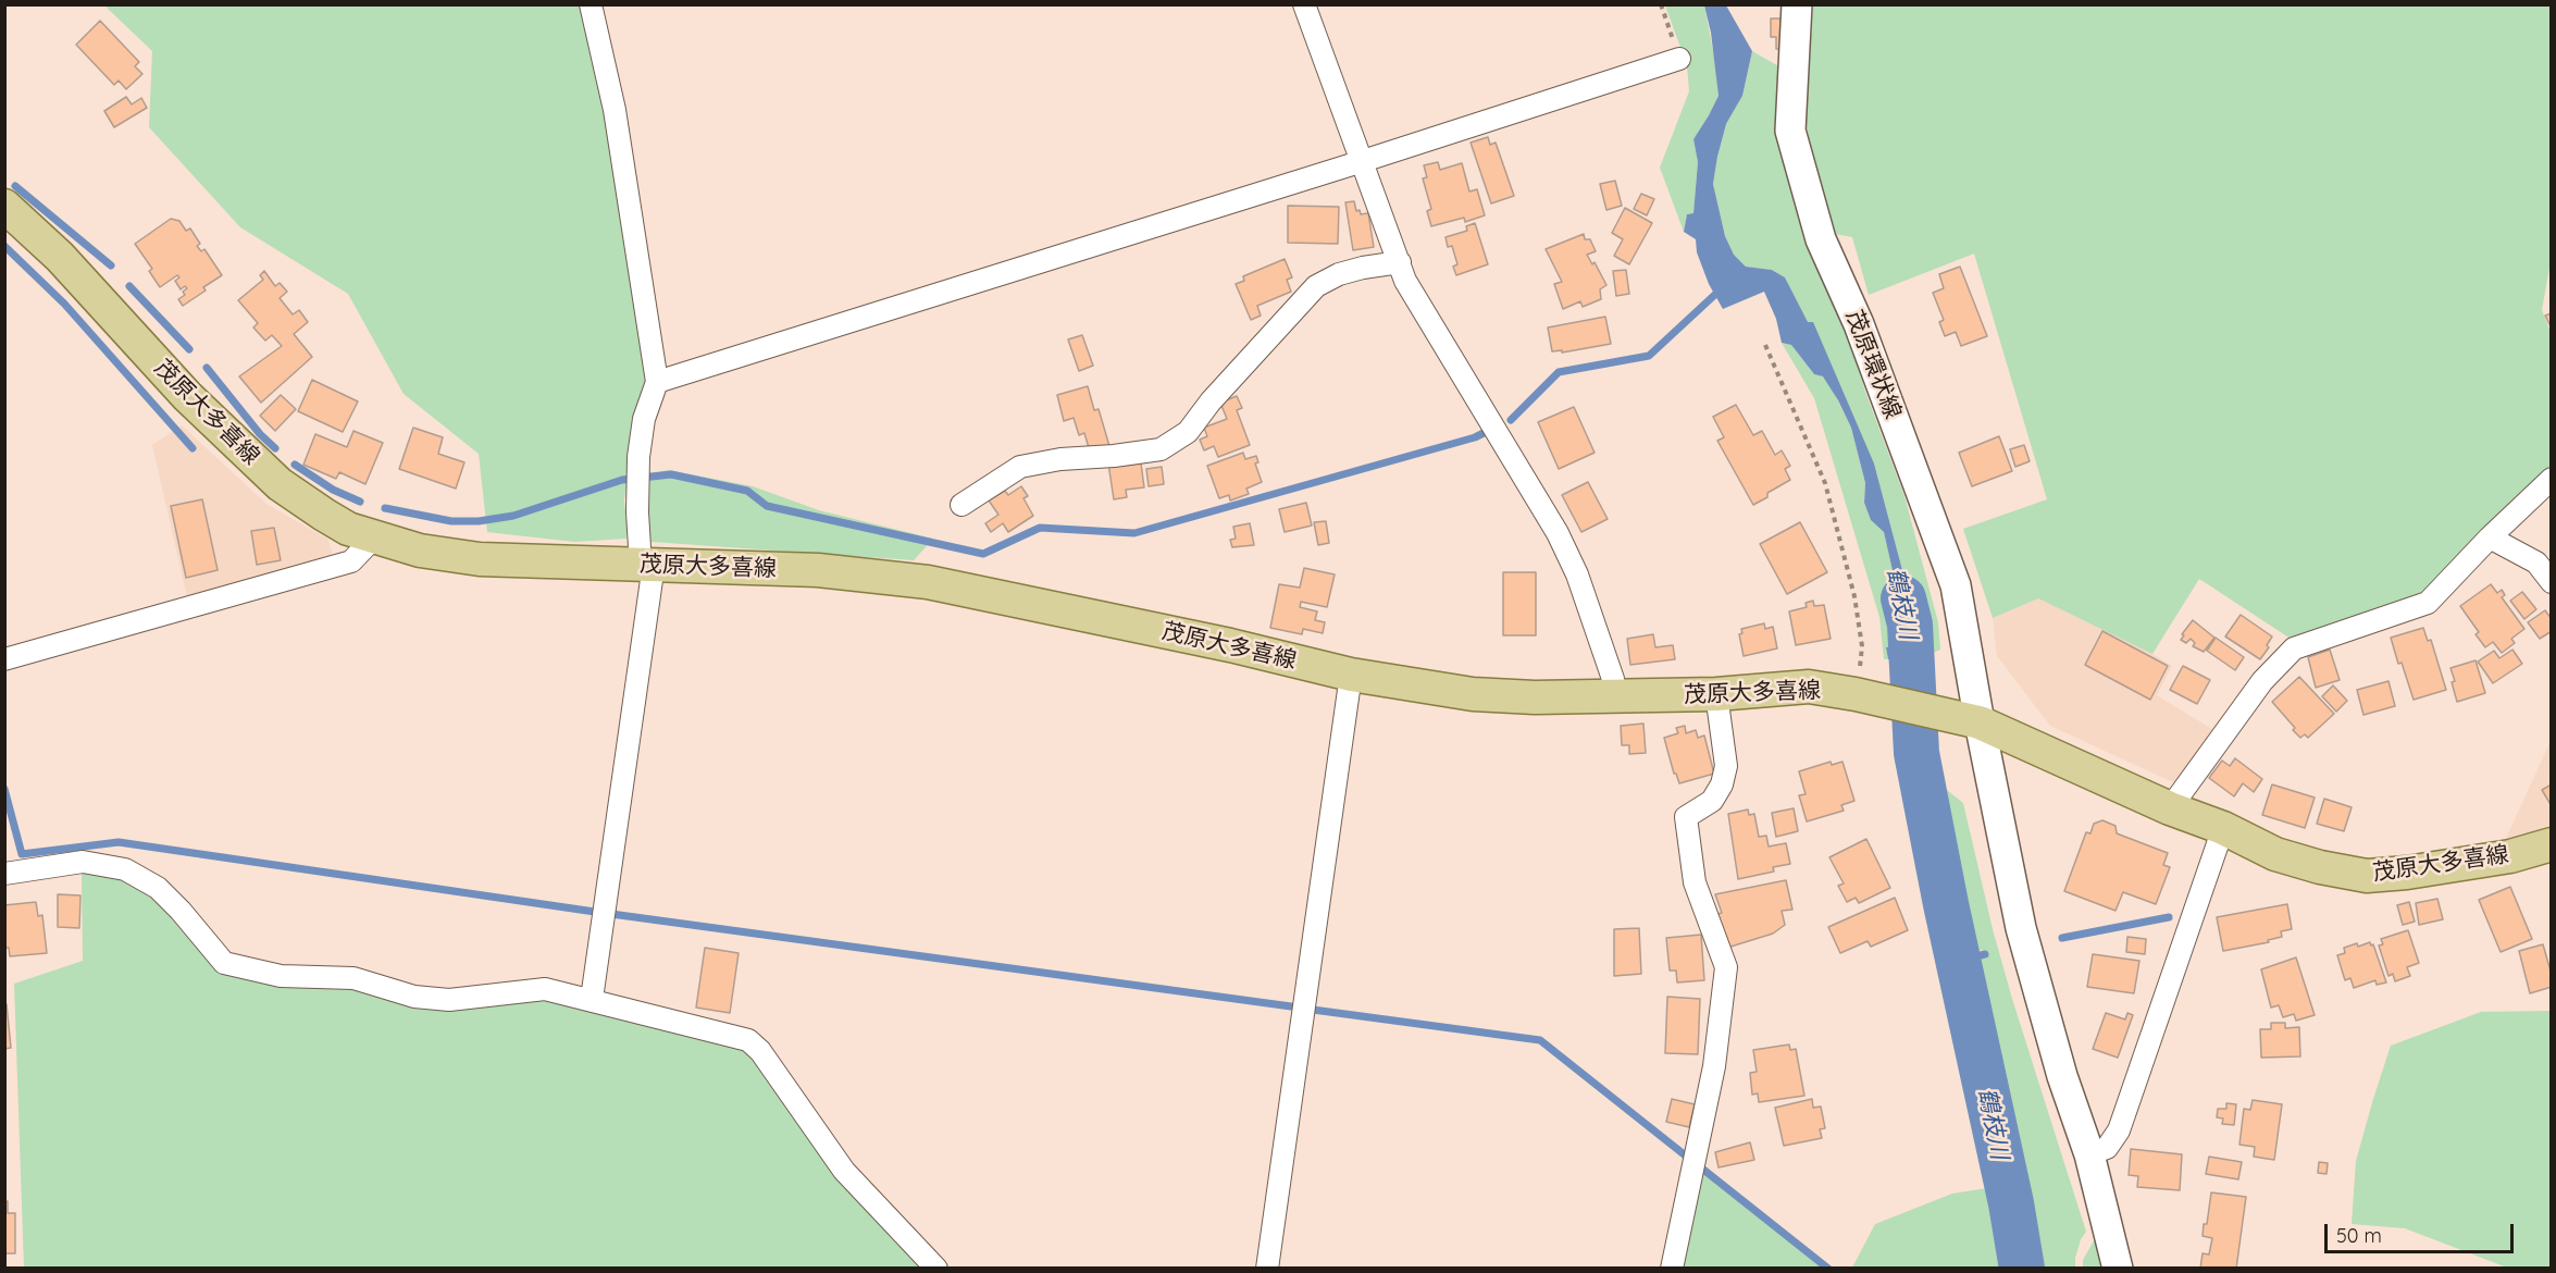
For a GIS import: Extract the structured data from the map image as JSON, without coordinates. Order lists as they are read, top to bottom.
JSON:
{
  "streets": {
    "main road": ["茂原環状線", "茂原大多喜線"]
  },
  "crossings": [
    ["茂原環状線", "茂原大多喜線"]
  ],
  "water": ["鶴枝川"],
  "scale_bar": "50 m"
}
